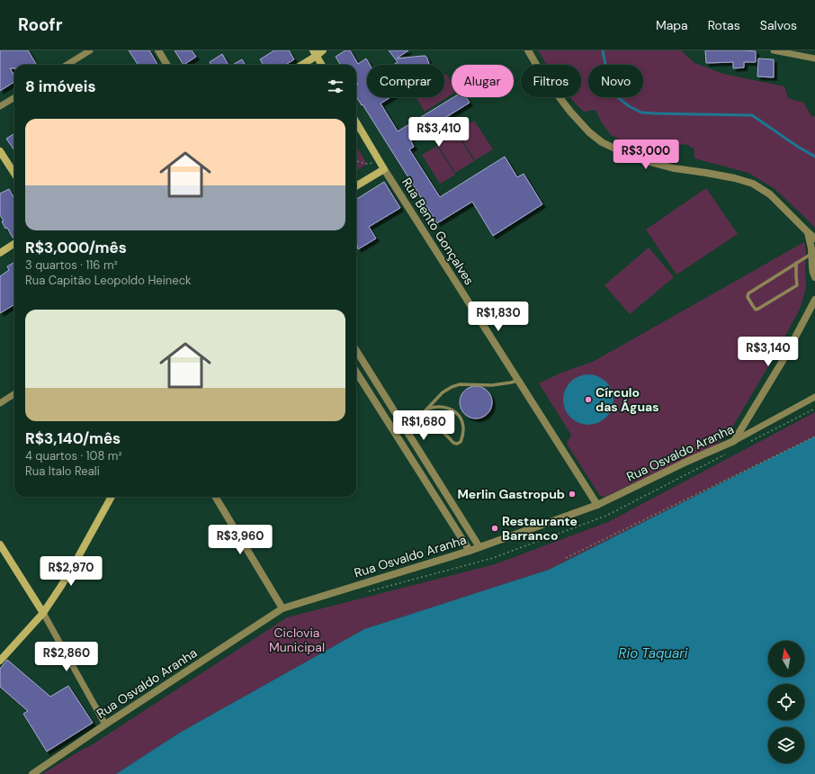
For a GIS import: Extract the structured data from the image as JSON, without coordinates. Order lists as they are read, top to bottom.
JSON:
{
  "streets": {
    "main road": ["Rua Bento Gonçalves"],
    "street": ["Rua Osvaldo Aranha"]
  },
  "crossings": [
    ["Rua Bento Gonçalves", "Rua Osvaldo Aranha"]
  ],
  "water": ["Rio Taquari"],
  "parks": ["Ciclovia Municipal"],
  "places": ["Círculo das Águas", "Merlin Gastropub", "Restaurante Barranco"],
  "north": "top",
  "page": {
    "header": "Roofr",
    "nav": ["Mapa", "Rotas", "Salvos"],
    "chip": [
      "Comprar",
      "Alugar",
      "Filtros",
      "Novo"
    ],
    "heading": "8 imóveis",
    "list": [
      {
        "name": "R$3,000/mês",
        "note": "3 quartos · 116 m² · Rua Capitão Leopoldo Heineck"
      },
      {
        "name": "R$3,140/mês",
        "note": "4 quartos · 108 m² · Rua Italo Reali"
      }
    ],
    "price": [
      "R$3,410",
      "R$3,000",
      "R$1,830",
      "R$3,140",
      "R$1,680",
      "R$3,960",
      "R$2,970",
      "R$2,860"
    ]
  }
}
